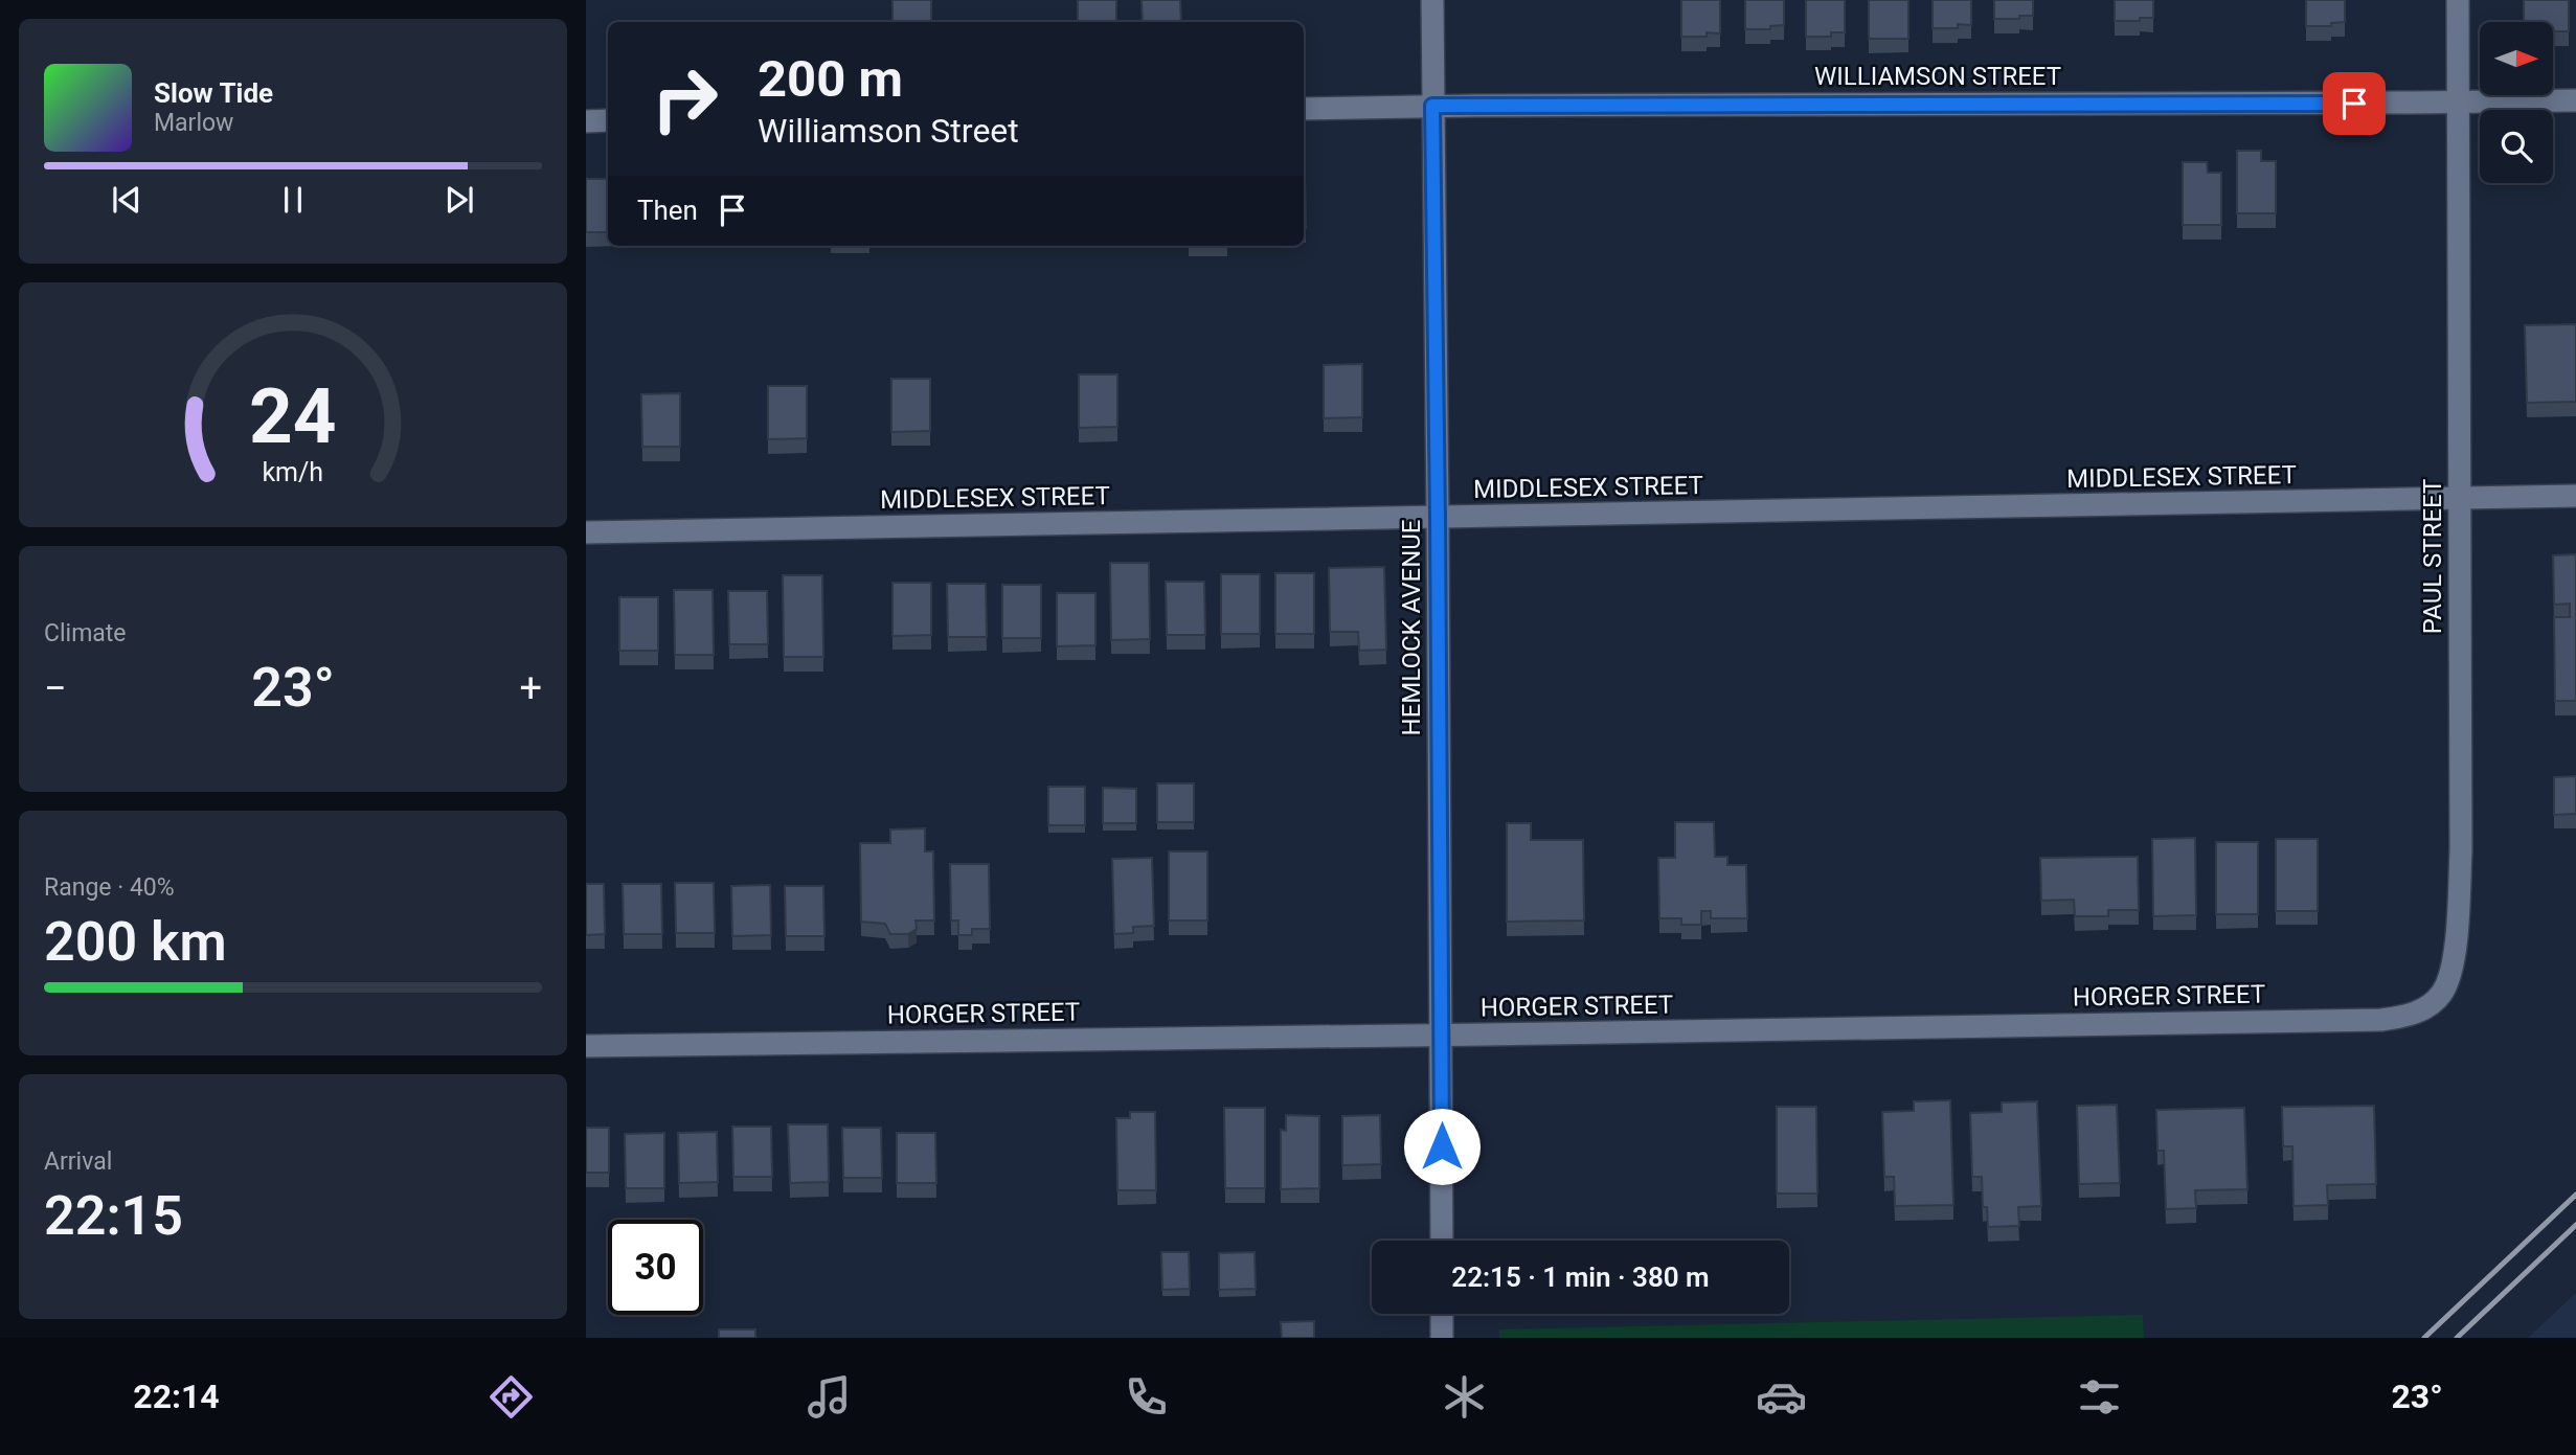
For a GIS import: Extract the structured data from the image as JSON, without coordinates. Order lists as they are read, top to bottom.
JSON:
{
  "streets": {
    "street": [
      "WILLIAMSON STREET",
      "MIDDLESEX STREET",
      "PAUL STREET",
      "HEMLOCK AVENUE",
      "HORGER STREET"
    ]
  },
  "crossings": [
    ["WILLIAMSON STREET", "PAUL STREET"],
    ["WILLIAMSON STREET", "HEMLOCK AVENUE"],
    ["MIDDLESEX STREET", "PAUL STREET"],
    ["MIDDLESEX STREET", "HEMLOCK AVENUE"],
    ["PAUL STREET", "HORGER STREET"],
    ["HEMLOCK AVENUE", "HORGER STREET"]
  ],
  "north": "right",
  "page": {
    "turn": ["200 m", "Williamson Street"],
    "song": ["Slow Tide", "Marlow"],
    "then": "Then",
    "tile": [
      "Climate",
      ["Range · 40%", "200 km"],
      ["Arrival", "22:15"]
    ],
    "heat": ["−", "23°", "+"],
    "limit": "30",
    "trip": "22:15 · 1 min · 380 m",
    "tabs": ["22:14", "23°"],
    "gauge": ["24", "km/h"]
  }
}
